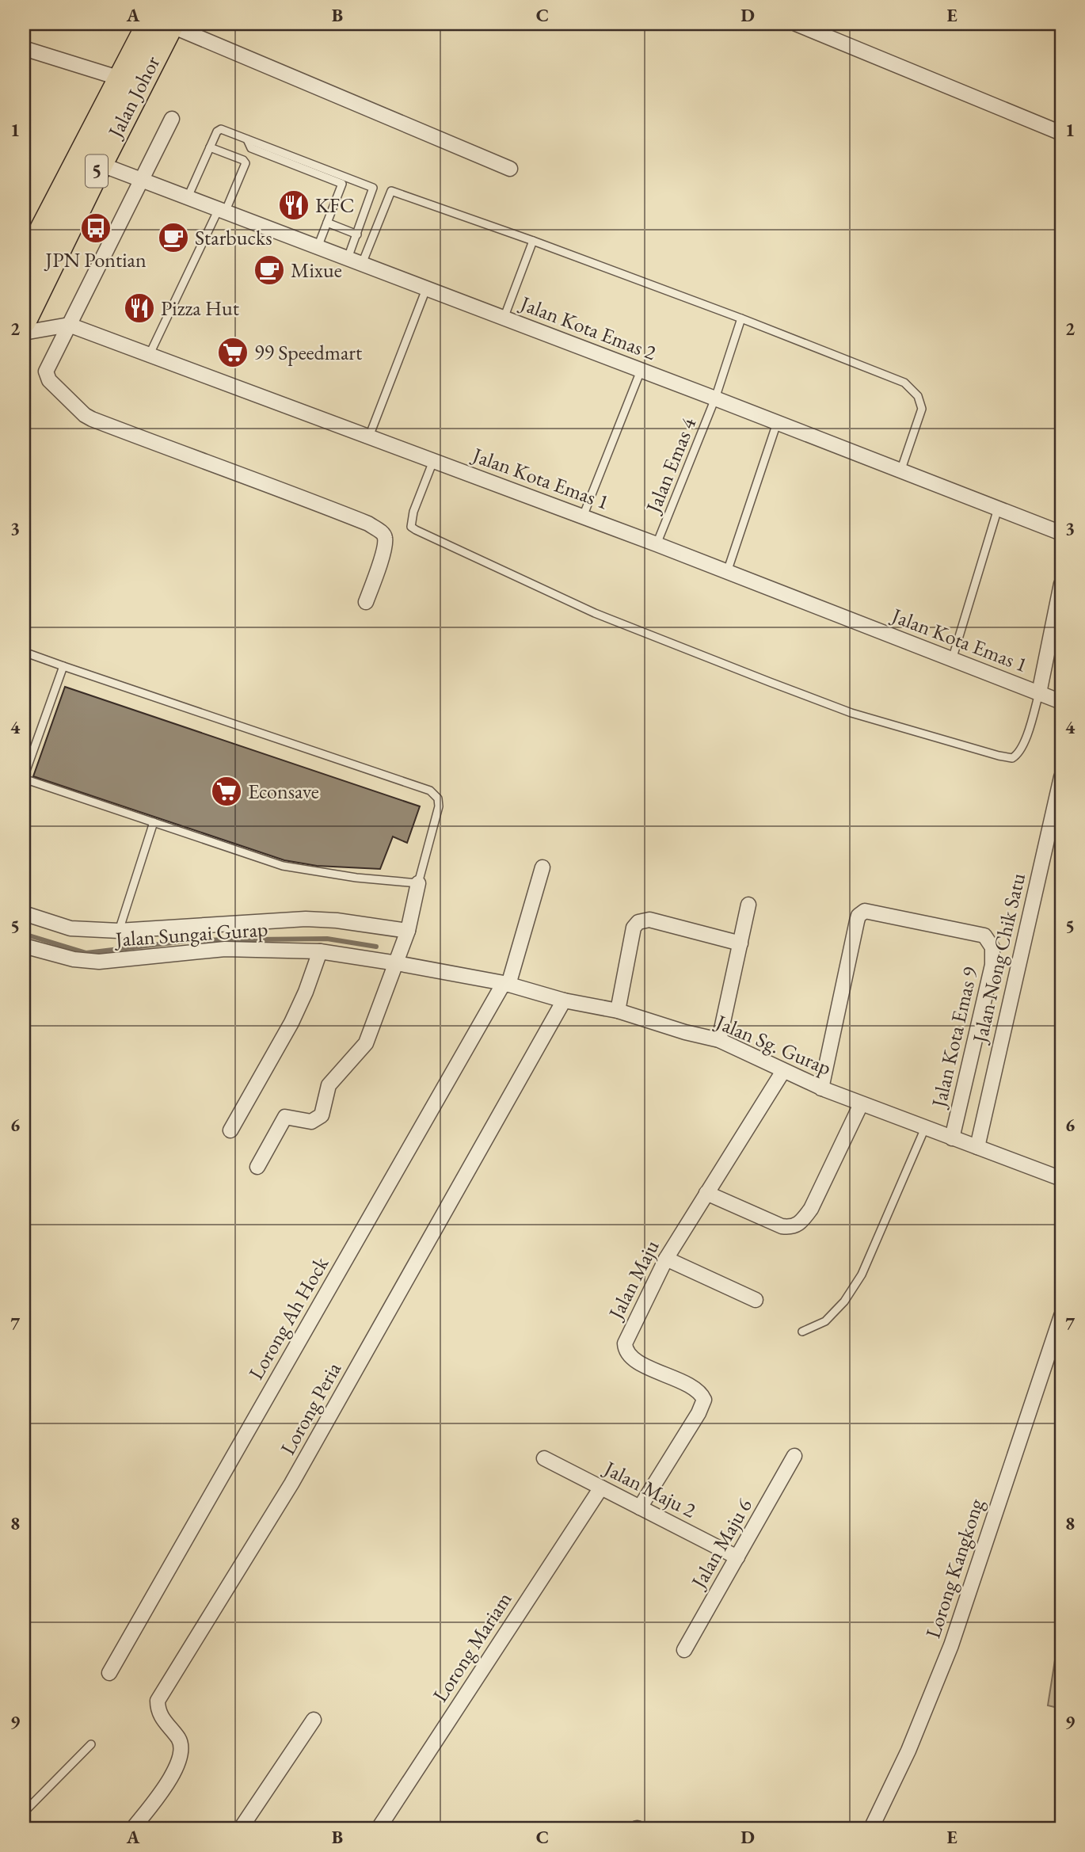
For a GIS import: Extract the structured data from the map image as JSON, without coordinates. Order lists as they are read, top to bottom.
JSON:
{
  "streets": {
    "highway": ["Jalan Johor", "5"],
    "street": [
      "Jalan Kota Emas 2",
      "Jalan Kota Emas 1",
      "Jalan Sungai Gurap",
      "Jalan Nong Chik Satu",
      "Jalan Kota Emas 9",
      "Jalan Sg. Gurap",
      "Jalan Maju",
      "Lorong Ah Hock",
      "Lorong Peria",
      "Jalan Maju 2",
      "Jalan Maju 6",
      "Lorong Kangkong",
      "Lorong Mariam"
    ],
    "lane": ["Jalan Emas 4"]
  },
  "crossings": [
    ["Jalan Johor", "Jalan Kota Emas 2"],
    ["Jalan Kota Emas 2", "Jalan Emas 4"],
    ["Jalan Emas 4", "Jalan Kota Emas 1"],
    ["Jalan Sungai Gurap", "Jalan Sg. Gurap"],
    ["Jalan Nong Chik Satu", "Jalan Sg. Gurap"],
    ["Jalan Kota Emas 9", "Jalan Sg. Gurap"],
    ["Jalan Sg. Gurap", "Jalan Maju"],
    ["Jalan Sg. Gurap", "Lorong Ah Hock"],
    ["Jalan Sg. Gurap", "Lorong Peria"],
    ["Jalan Maju", "Jalan Maju 2"],
    ["Jalan Maju 2", "Jalan Maju 6"],
    ["Jalan Maju 2", "Lorong Mariam"]
  ],
  "places": {
    "restaurant": ["KFC", "Pizza Hut"],
    "bus stop": ["JPN Pontian"],
    "cafe": ["Starbucks", "Mixue"],
    "supermarket": ["99 Speedmart", "Econsave"]
  },
  "grid": {
    "columns": [
      "A",
      "B",
      "C",
      "D",
      "E"
    ],
    "rows": [
      "1",
      "2",
      "3",
      "4",
      "5",
      "6",
      "7",
      "8",
      "9"
    ]
  }
}
